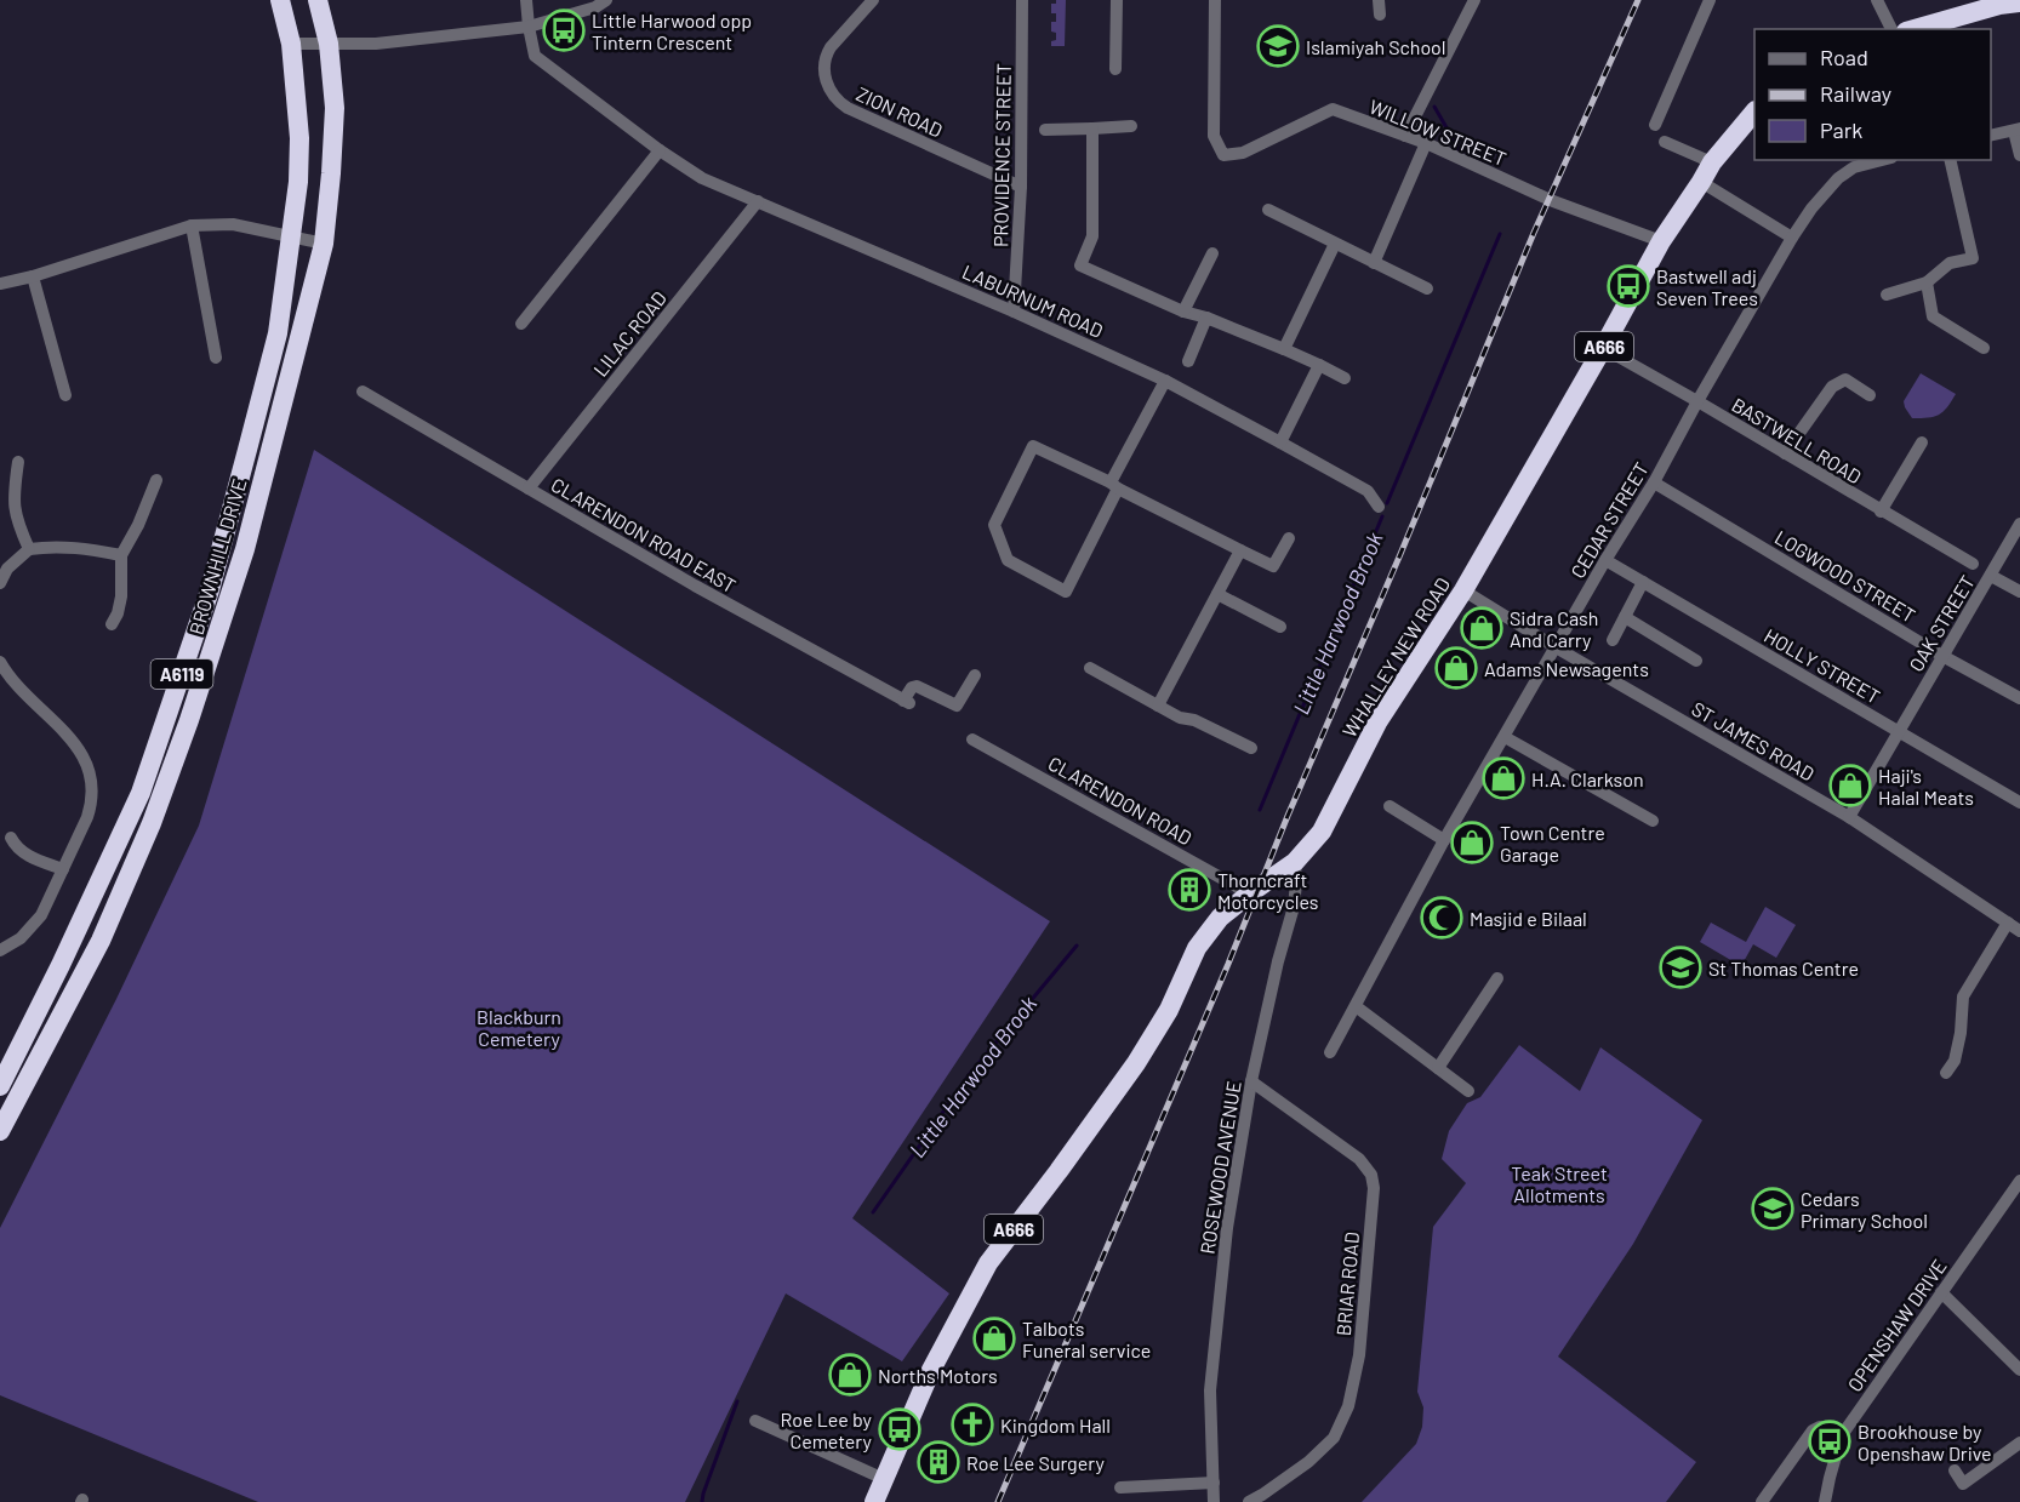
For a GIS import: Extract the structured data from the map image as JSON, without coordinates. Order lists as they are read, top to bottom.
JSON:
{
  "streets": {
    "highway": [
      "A666",
      "BROWNHILL DRIVE",
      "WHALLEY NEW ROAD",
      "A6119"
    ],
    "street": [
      "ZION ROAD",
      "WILLOW STREET",
      "PROVIDENCE STREET",
      "LABURNUM ROAD",
      "LILAC ROAD",
      "BASTWELL ROAD",
      "CEDAR STREET",
      "CLARENDON ROAD EAST",
      "LOGWOOD STREET",
      "OAK STREET",
      "HOLLY STREET",
      "ST JAMES ROAD",
      "CLARENDON ROAD",
      "ROSEWOOD AVENUE",
      "BRIAR ROAD",
      "OPENSHAW DRIVE"
    ]
  },
  "crossings": [
    ["ZION ROAD", "PROVIDENCE STREET"],
    ["WILLOW STREET", "WHALLEY NEW ROAD"],
    ["PROVIDENCE STREET", "LABURNUM ROAD"],
    ["LABURNUM ROAD", "LILAC ROAD"],
    ["LILAC ROAD", "CLARENDON ROAD EAST"],
    ["BASTWELL ROAD", "CEDAR STREET"],
    ["BASTWELL ROAD", "WHALLEY NEW ROAD"],
    ["CEDAR STREET", "LOGWOOD STREET"],
    ["CEDAR STREET", "HOLLY STREET"],
    ["CEDAR STREET", "ST JAMES ROAD"],
    ["BROWNHILL DRIVE", "A6119"],
    ["LOGWOOD STREET", "OAK STREET"],
    ["OAK STREET", "HOLLY STREET"],
    ["OAK STREET", "ST JAMES ROAD"],
    ["WHALLEY NEW ROAD", "ST JAMES ROAD"],
    ["WHALLEY NEW ROAD", "CLARENDON ROAD"],
    ["WHALLEY NEW ROAD", "ROSEWOOD AVENUE"],
    ["ROSEWOOD AVENUE", "BRIAR ROAD"]
  ],
  "water": ["Little Harwood Brook"],
  "parks": ["Blackburn Cemetery", "Teak Street Allotments"],
  "places": {
    "bus stop": [
      "Little Harwood opp Tintern Crescent",
      "Bastwell adj Seven Trees",
      "Roe Lee by Cemetery",
      "Brookhouse by Openshaw Drive"
    ],
    "school or university": ["Islamiyah School", "St Thomas Centre", "Cedars Primary School"],
    "shop": [
      "Sidra Cash And Carry",
      "Adams Newsagents",
      "H.A. Clarkson",
      "Haji's Halal Meats",
      "Town Centre Garage",
      "Talbots Funeral service",
      "Norths Motors"
    ],
    "building": ["Thorncraft Motorcycles", "Roe Lee Surgery"],
    "mosque": ["Masjid e Bilaal"],
    "church": ["Kingdom Hall"]
  },
  "legend": ["Road", "Railway", "Park"]
}
